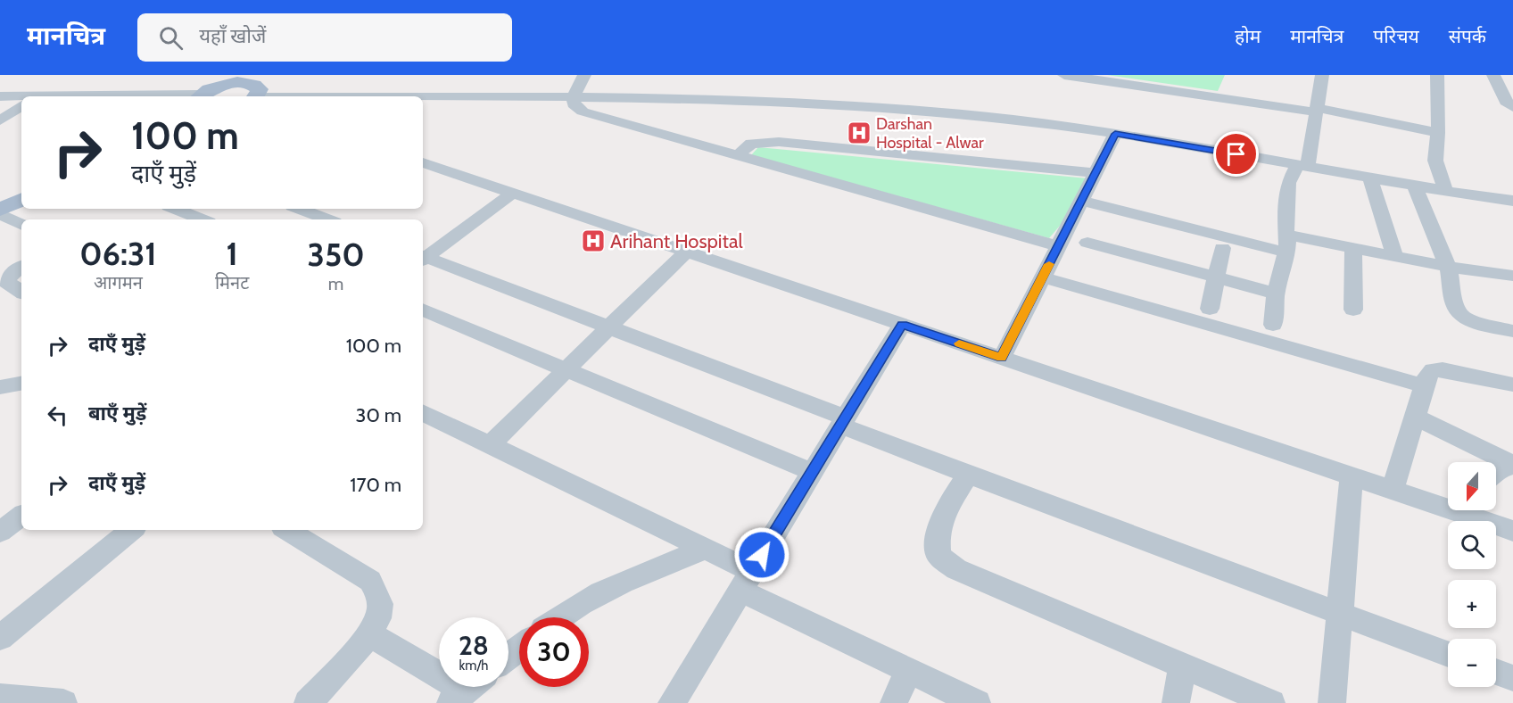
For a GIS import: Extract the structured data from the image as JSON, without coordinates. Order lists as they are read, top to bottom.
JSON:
{
  "places": {
    "hospital": ["Darshan Hospital - Alwar", "Arihant Hospital"]
  },
  "north": "bottom",
  "page": {
    "header": "मानचित्र",
    "search": "यहाँ खोजें",
    "nav": [
      "होम",
      "मानचित्र",
      "परिचय",
      "संपर्क"
    ],
    "turn": ["100 m", "दाएँ मुड़ें"],
    "eta": [
      "06:31",
      "आगमन",
      "1",
      "मिनट",
      "350",
      "m"
    ],
    "list": [
      {
        "name": "दाएँ मुड़ें",
        "value": "100 m"
      },
      {
        "name": "बाएँ मुड़ें",
        "value": "30 m"
      },
      {
        "name": "दाएँ मुड़ें",
        "value": "170 m"
      }
    ],
    "map_buttons": ["+", "−"],
    "speed": "28 km/h",
    "limit": "30"
  }
}
